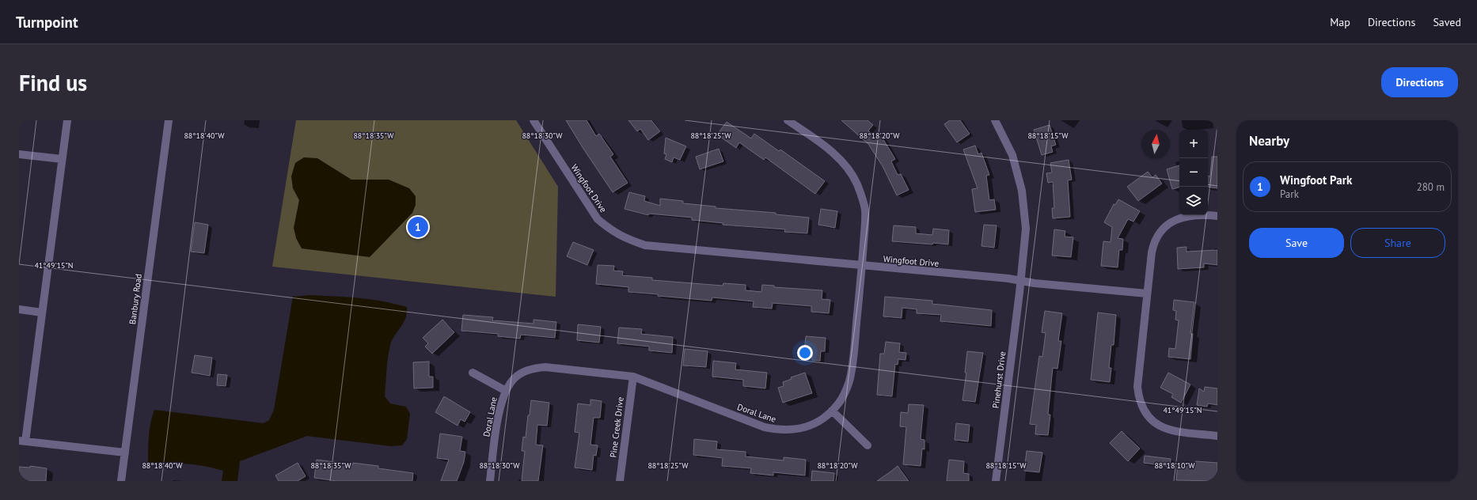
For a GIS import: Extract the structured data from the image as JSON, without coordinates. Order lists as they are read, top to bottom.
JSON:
{
  "streets": {
    "street": [
      "Wingfoot Drive",
      "Banbury Road",
      "Pinehurst Drive",
      "Doral Lane",
      "Pine Creek Drive"
    ]
  },
  "crossings": [
    ["Wingfoot Drive", "Pinehurst Drive"],
    ["Wingfoot Drive", "Doral Lane"],
    ["Doral Lane", "Pine Creek Drive"]
  ],
  "north": "top",
  "page": {
    "header": "Turnpoint",
    "nav": ["Map", "Directions", "Saved"],
    "buttons": [
      "Directions",
      ["Save", "Share"]
    ],
    "title": "Find us",
    "heading": "Nearby",
    "map_buttons": ["+", "−"],
    "list": [
      {
        "mark": "1",
        "name": "Wingfoot Park",
        "note": "Park",
        "value": "280 m"
      }
    ],
    "pins": "1"
  },
  "coordinates": [
    "88°18'40\"W",
    "88°18'35\"W",
    "88°18'30\"W",
    "88°18'25\"W",
    "88°18'20\"W",
    "88°18'15\"W",
    "41°49'15\"N",
    "88°18'10\"W"
  ]
}
